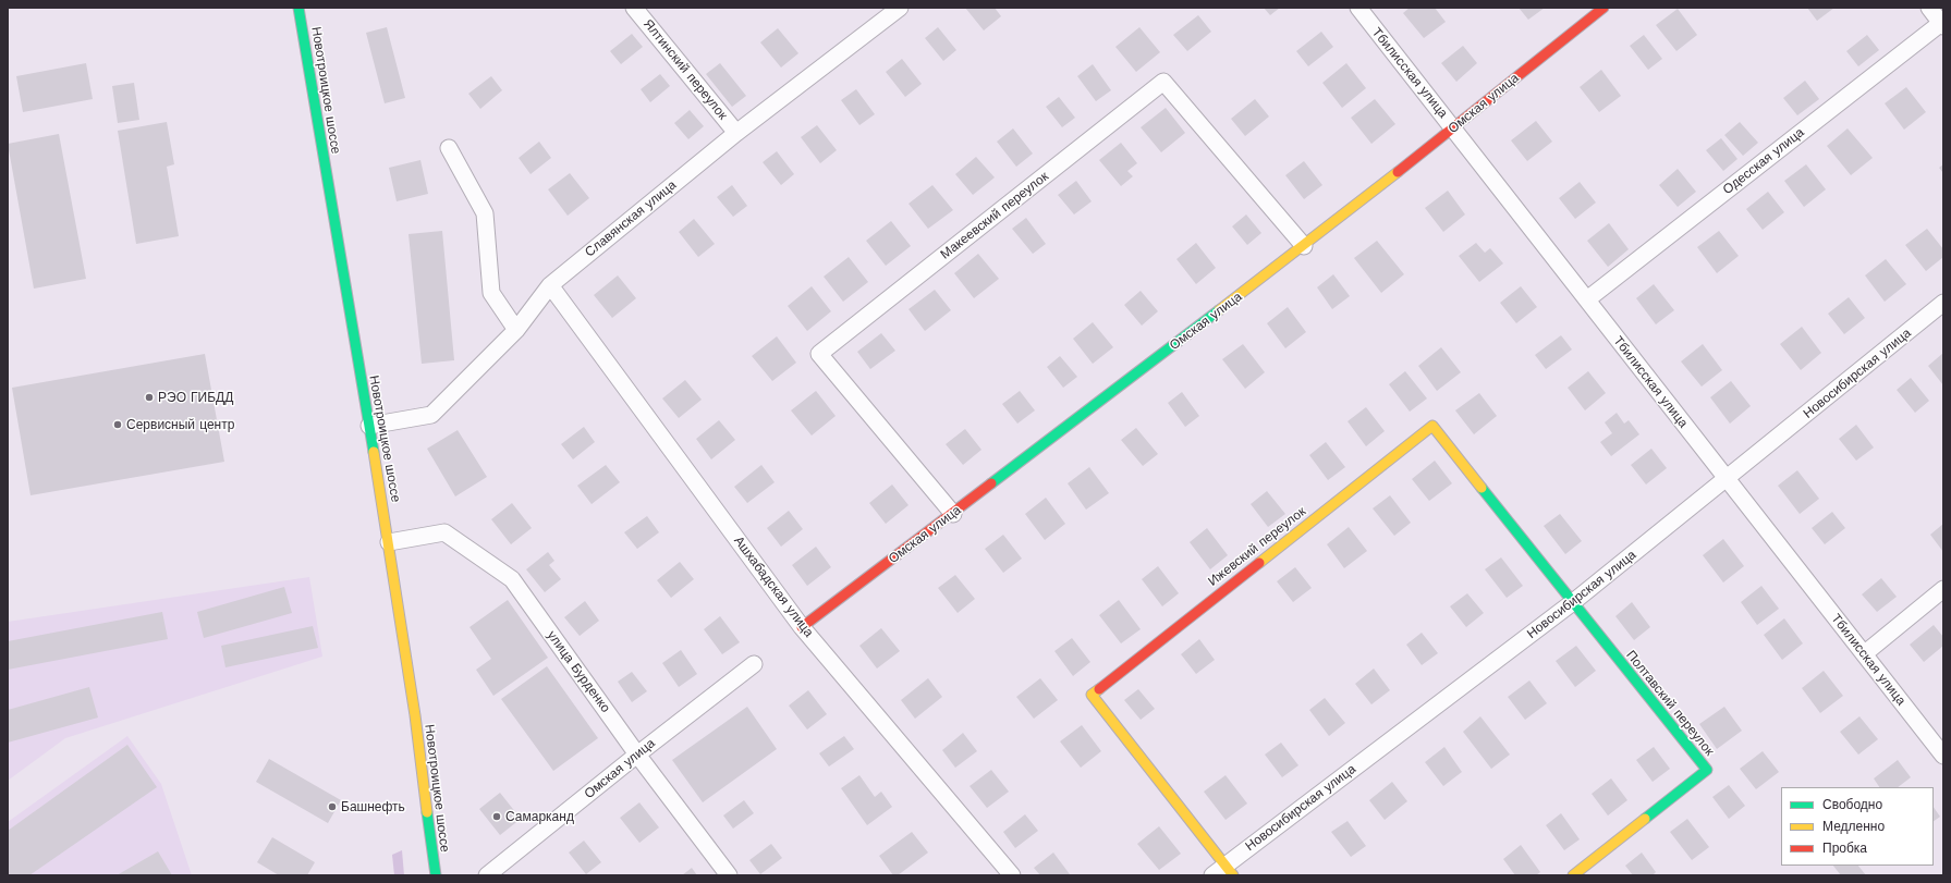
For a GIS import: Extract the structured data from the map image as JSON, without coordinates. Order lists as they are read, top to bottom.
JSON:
{
  "streets": {
    "street": [
      "Ялтинский переулок",
      "Тбилисская улица",
      "Новотроицкое шоссе",
      "Омская улица",
      "Одесская улица",
      "Макеевский переулок",
      "Славянская улица",
      "Новосибирская улица",
      "Ижевский переулок",
      "Ашхабадская улица",
      "улица Бурденко",
      "Полтавский переулок"
    ]
  },
  "crossings": [
    ["Ялтинский переулок", "Славянская улица"],
    ["Тбилисская улица", "Омская улица"],
    ["Тбилисская улица", "Одесская улица"],
    ["Тбилисская улица", "Новосибирская улица"],
    ["Новотроицкое шоссе", "Славянская улица"],
    ["Новотроицкое шоссе", "улица Бурденко"],
    ["Омская улица", "Макеевский переулок"],
    ["Омская улица", "Ашхабадская улица"],
    ["Омская улица", "улица Бурденко"],
    ["Славянская улица", "Ашхабадская улица"],
    ["Новосибирская улица", "Ижевский переулок"],
    ["Новосибирская улица", "Полтавский переулок"],
    ["Ижевский переулок", "Полтавский переулок"]
  ],
  "places": [
    "РЭО ГИБДД",
    "Сервисный центр",
    "Башнефть",
    "Самарканд"
  ],
  "legend": ["Свободно", "Медленно", "Пробка"]
}
